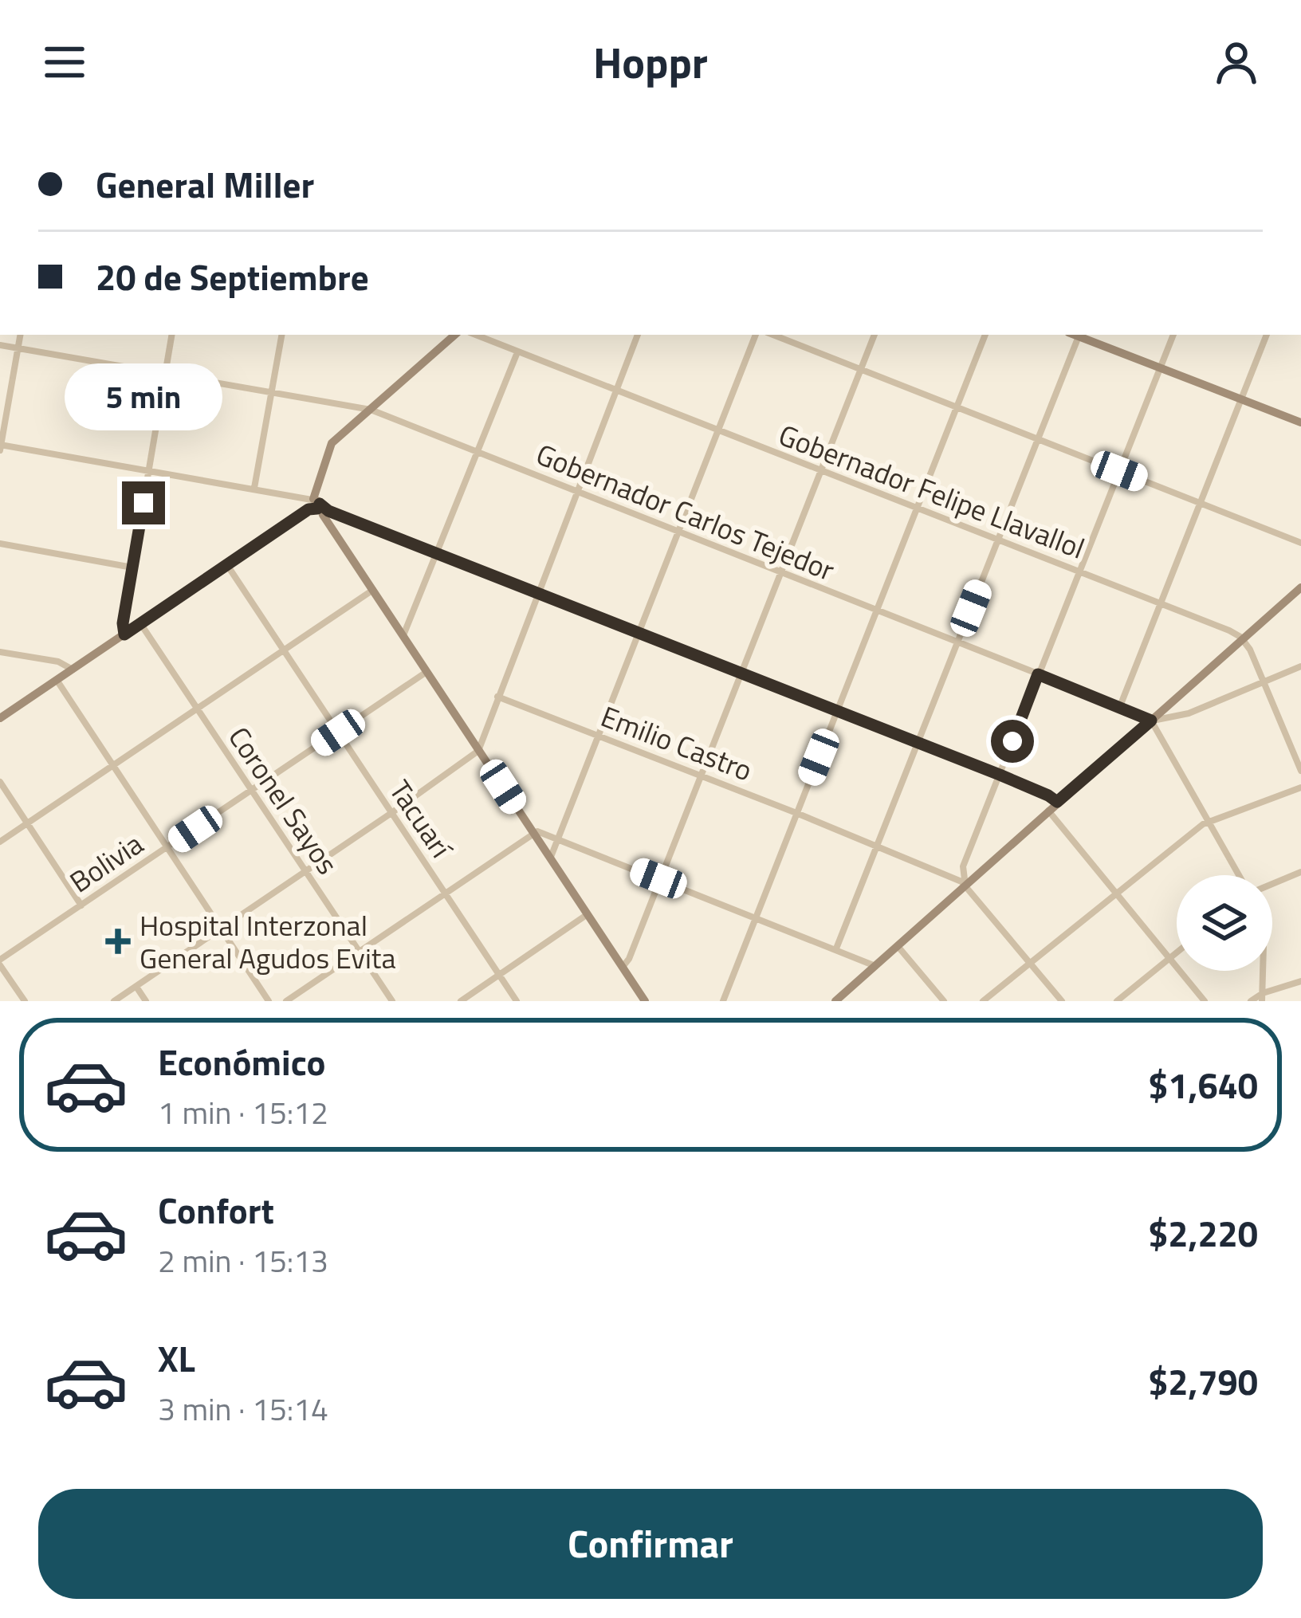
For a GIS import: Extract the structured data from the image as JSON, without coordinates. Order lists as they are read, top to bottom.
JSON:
{
  "streets": {
    "street": [
      "Gobernador Felipe Llavallol",
      "Gobernador Carlos Tejedor",
      "Emilio Castro",
      "Coronel Sayos",
      "Tacuarí",
      "Bolivia"
    ]
  },
  "crossings": [
    ["Coronel Sayos", "Bolivia"],
    ["Tacuarí", "Bolivia"]
  ],
  "places": {
    "health": ["Hospital Interzonal General Agudos Evita"]
  },
  "page": {
    "header": "Hoppr",
    "banner": ["General Miller", "20 de Septiembre"],
    "bubble": "5 min",
    "list": [
      {
        "name": "Económico",
        "note": "1 min · 15:12",
        "value": "$1,640"
      },
      {
        "name": "Confort",
        "note": "2 min · 15:13",
        "value": "$2,220"
      },
      {
        "name": "XL",
        "note": "3 min · 15:14",
        "value": "$2,790"
      }
    ],
    "buttons": "Confirmar"
  }
}
